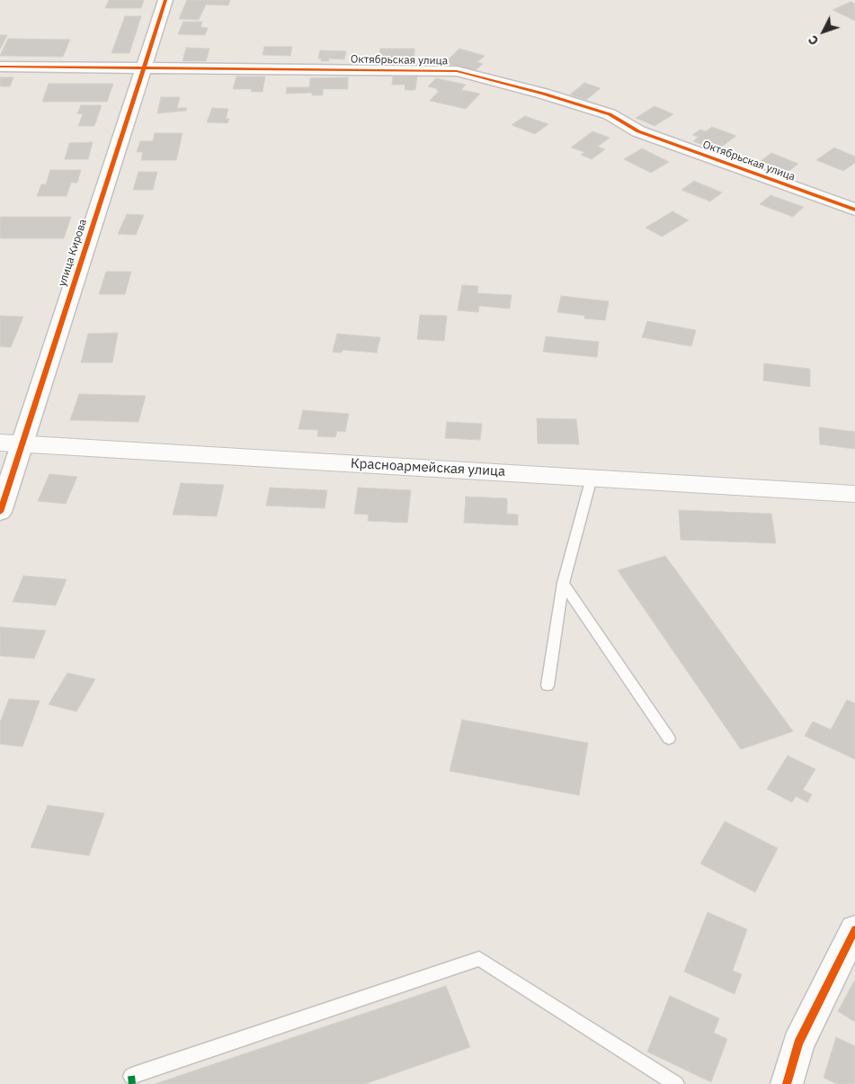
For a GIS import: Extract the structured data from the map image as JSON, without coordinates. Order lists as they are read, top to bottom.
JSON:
{
  "streets": {
    "main road": ["Красноармейская улица"],
    "street": ["Октябрьская улица", "улица Кирова"]
  },
  "crossings": [
    ["Октябрьская улица", "улица Кирова"],
    ["улица Кирова", "Красноармейская улица"]
  ],
  "north": "bottom left"
}
